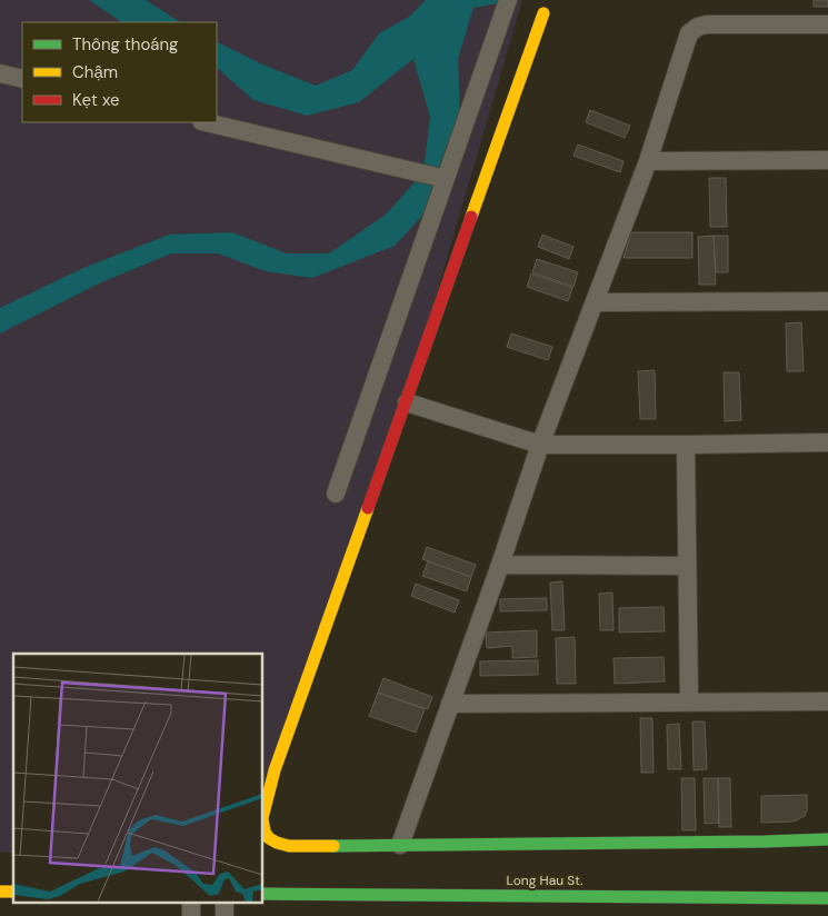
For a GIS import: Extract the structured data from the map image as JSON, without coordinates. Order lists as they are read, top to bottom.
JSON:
{
  "streets": {
    "street": ["Long Hau St."]
  },
  "legend": ["Thông thoáng", "Chậm", "Kẹt xe"]
}
